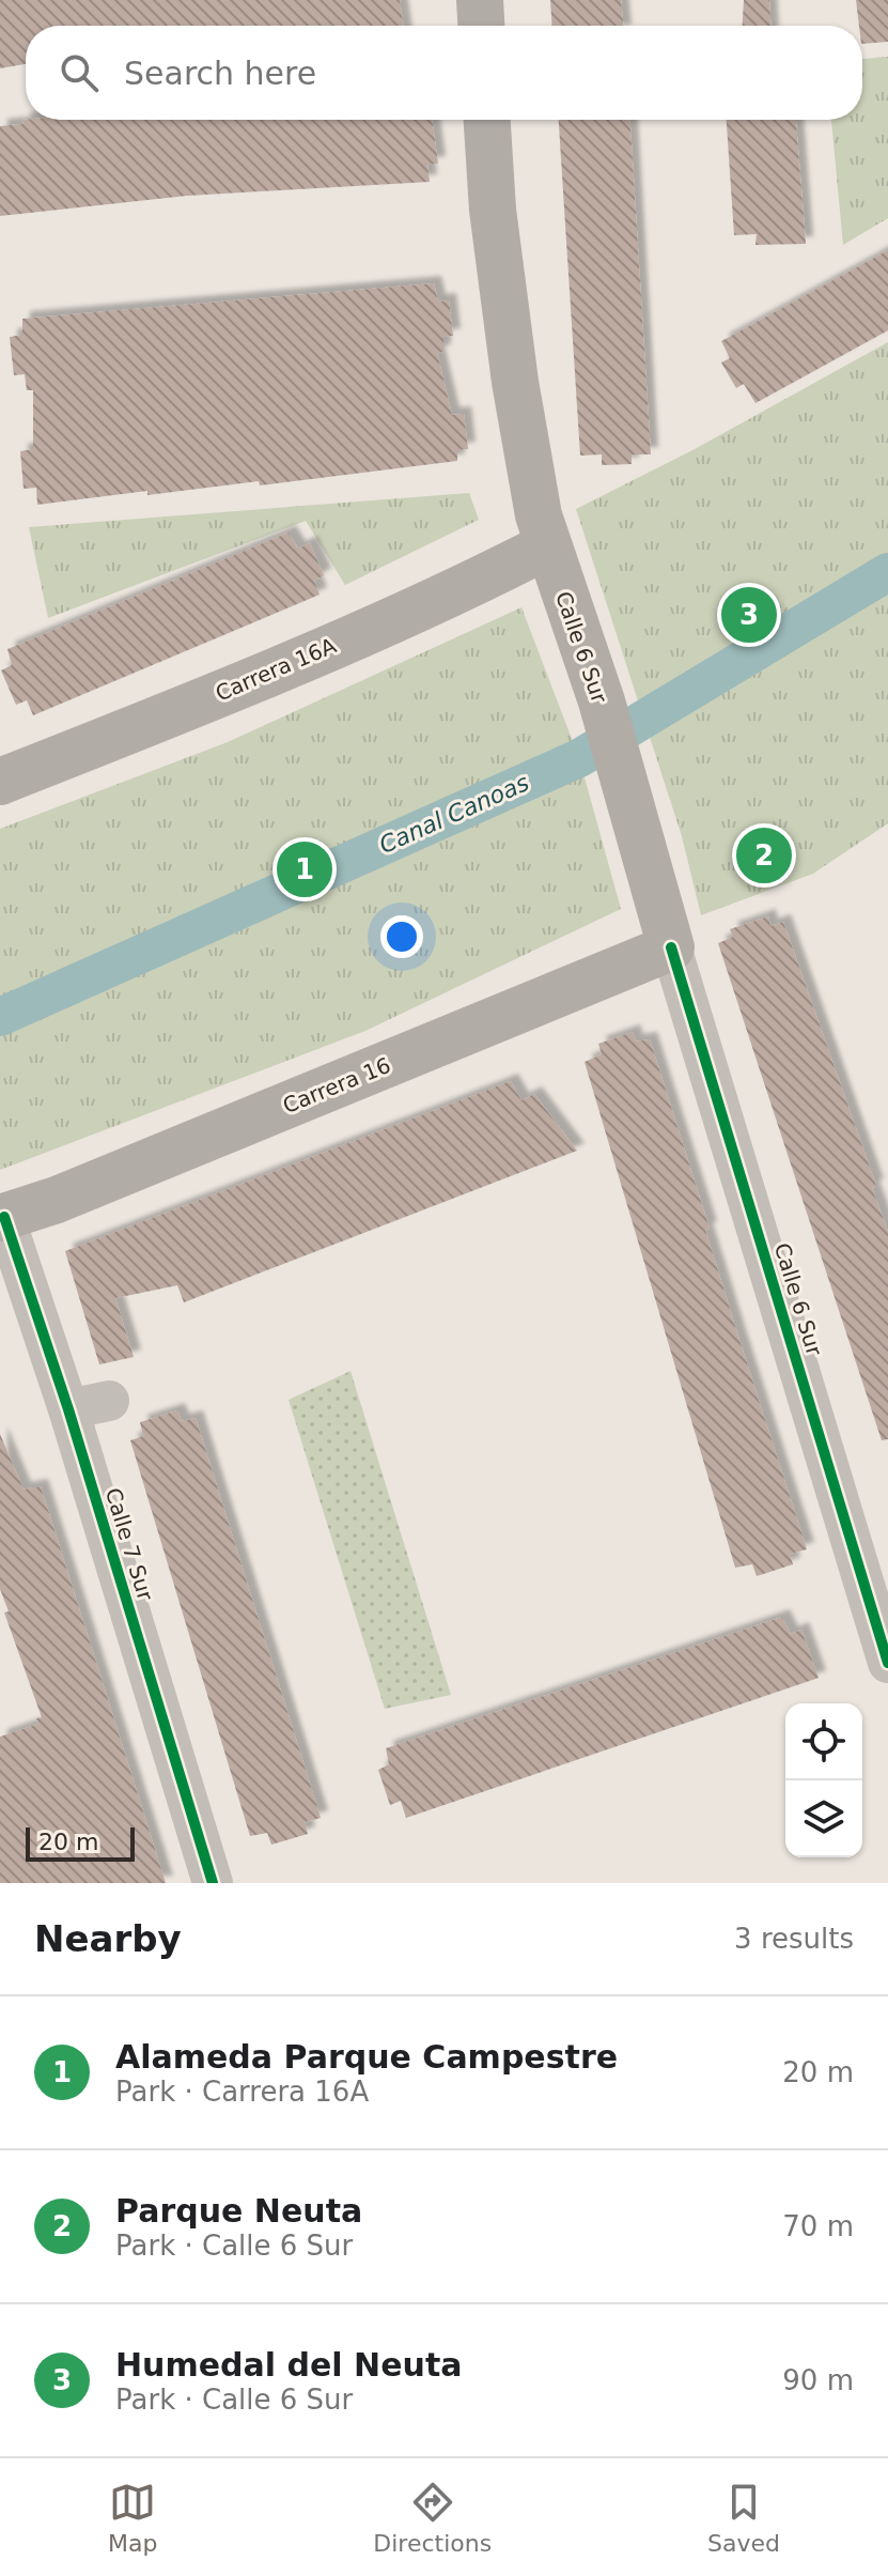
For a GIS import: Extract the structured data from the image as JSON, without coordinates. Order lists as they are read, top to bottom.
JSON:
{
  "streets": {
    "main road": ["Calle 6 Sur", "Carrera 16A", "Carrera 16"],
    "street": ["Calle 7 Sur"]
  },
  "crossings": [
    ["Calle 6 Sur", "Carrera 16A"],
    ["Calle 6 Sur", "Carrera 16"],
    ["Carrera 16", "Calle 7 Sur"]
  ],
  "water": ["Canal Canoas"],
  "scale_bar": "20 m",
  "page": {
    "search": "Search here",
    "pins": ["3", "2", "1"],
    "scale": "20 m",
    "heading": ["Nearby", "3 results"],
    "list": [
      {
        "mark": "1",
        "name": "Alameda Parque Campestre",
        "note": "Park · Carrera 16A",
        "value": "20 m"
      },
      {
        "mark": "2",
        "name": "Parque Neuta",
        "note": "Park · Calle 6 Sur",
        "value": "70 m"
      },
      {
        "mark": "3",
        "name": "Humedal del Neuta",
        "note": "Park · Calle 6 Sur",
        "value": "90 m"
      }
    ],
    "nav": ["Map", "Directions", "Saved"]
  }
}
